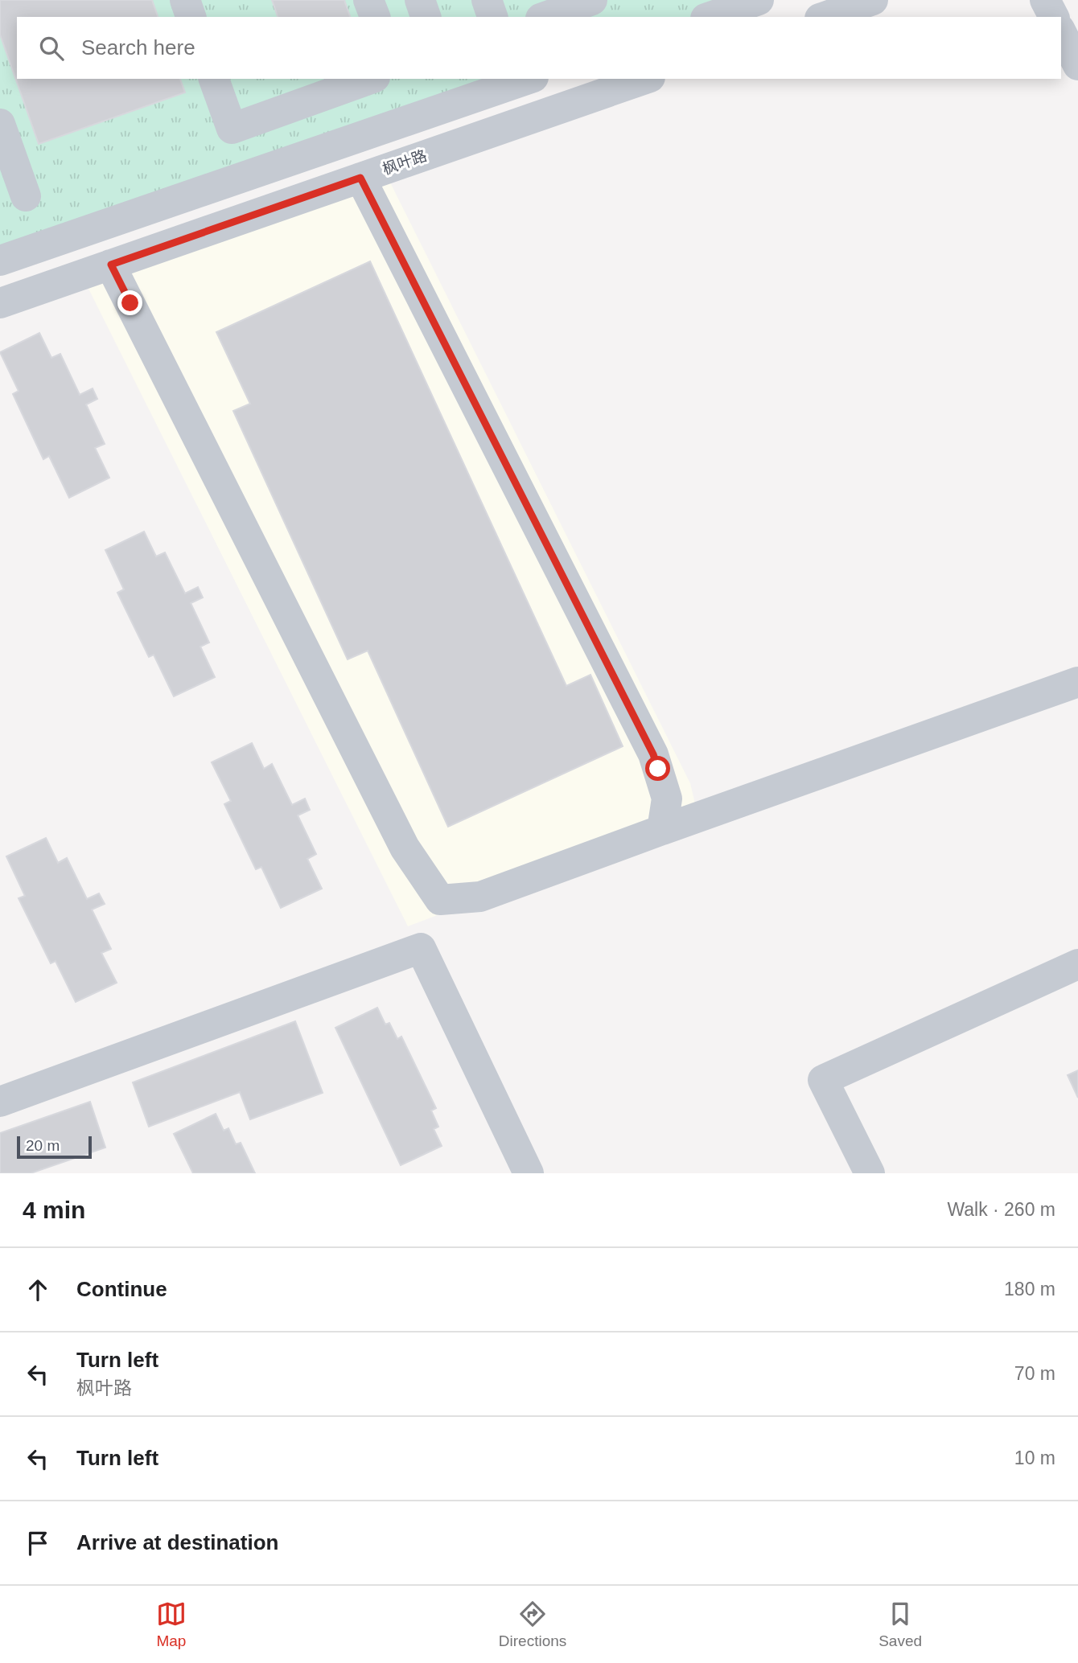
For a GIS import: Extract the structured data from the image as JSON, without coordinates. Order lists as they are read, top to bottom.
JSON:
{
  "streets": {
    "street": ["枫叶路"]
  },
  "scale_bar": "20 m",
  "page": {
    "search": "Search here",
    "scale": "20 m",
    "heading": ["4 min", "Walk · 260 m"],
    "list": [
      ["Continue", "180 m"],
      ["Turn left", "枫叶路", "70 m"],
      ["Turn left", "10 m"],
      "Arrive at destination"
    ],
    "nav": ["Map", "Directions", "Saved"]
  }
}
